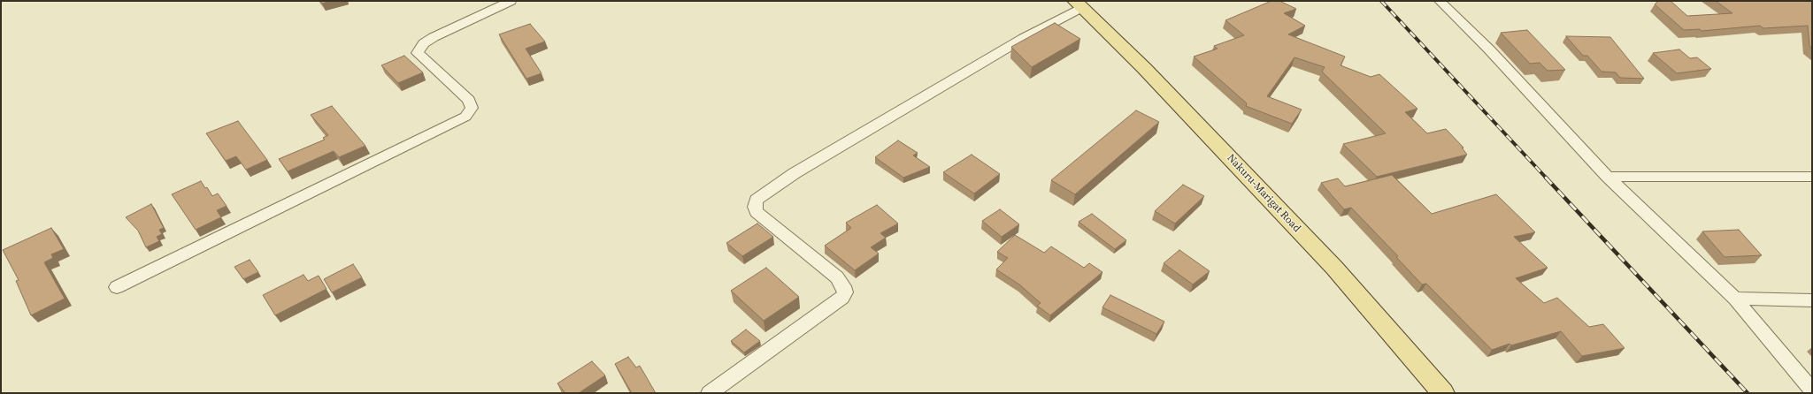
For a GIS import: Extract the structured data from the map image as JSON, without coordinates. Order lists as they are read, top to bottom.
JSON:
{
  "streets": {
    "main road": ["Nakuru-Marigat Road"]
  }
}
